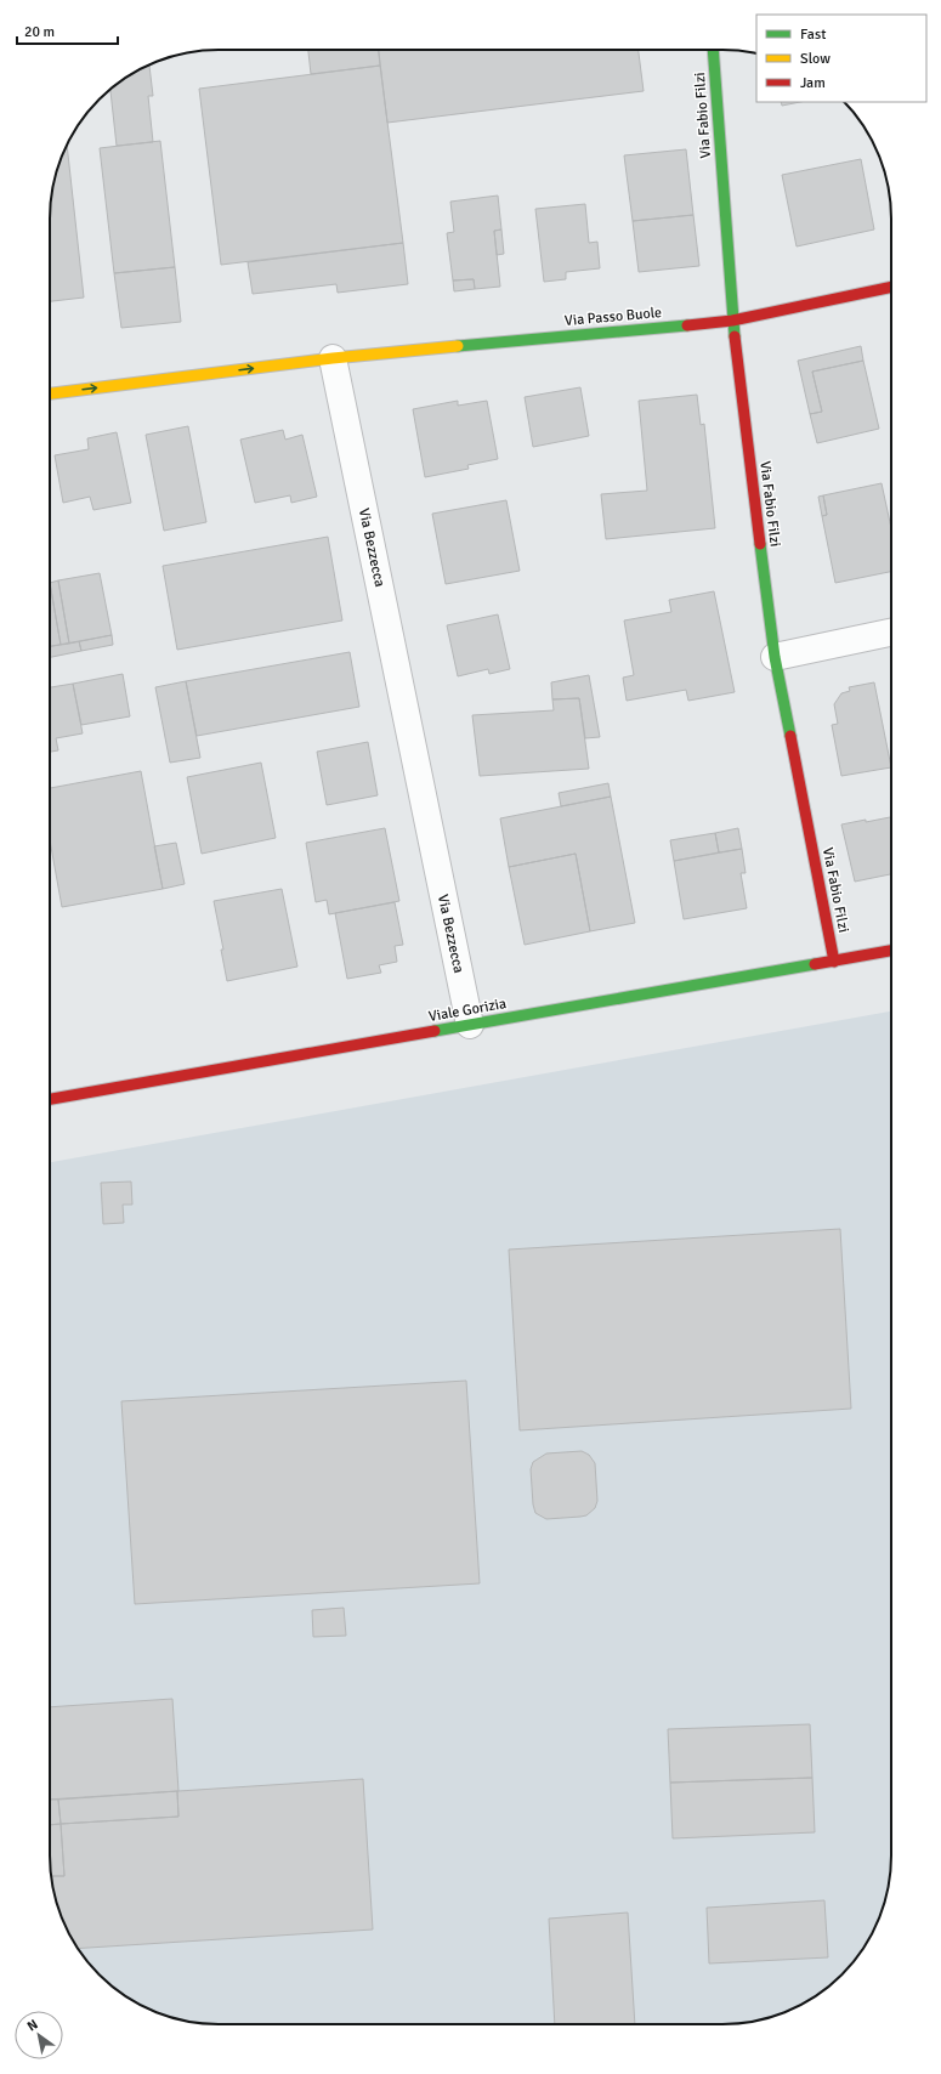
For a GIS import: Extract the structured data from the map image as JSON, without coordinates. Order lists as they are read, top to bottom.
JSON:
{
  "streets": {
    "street": [
      "Via Fabio Filzi",
      "Via Passo Buole",
      "Via Bezzecca",
      "Viale Gorizia"
    ]
  },
  "crossings": [
    ["Via Fabio Filzi", "Via Passo Buole"],
    ["Via Fabio Filzi", "Viale Gorizia"],
    ["Via Passo Buole", "Via Bezzecca"],
    ["Via Bezzecca", "Viale Gorizia"]
  ],
  "legend": ["Fast", "Slow", "Jam"],
  "scale_bar": "20 m",
  "north": "top left"
}
